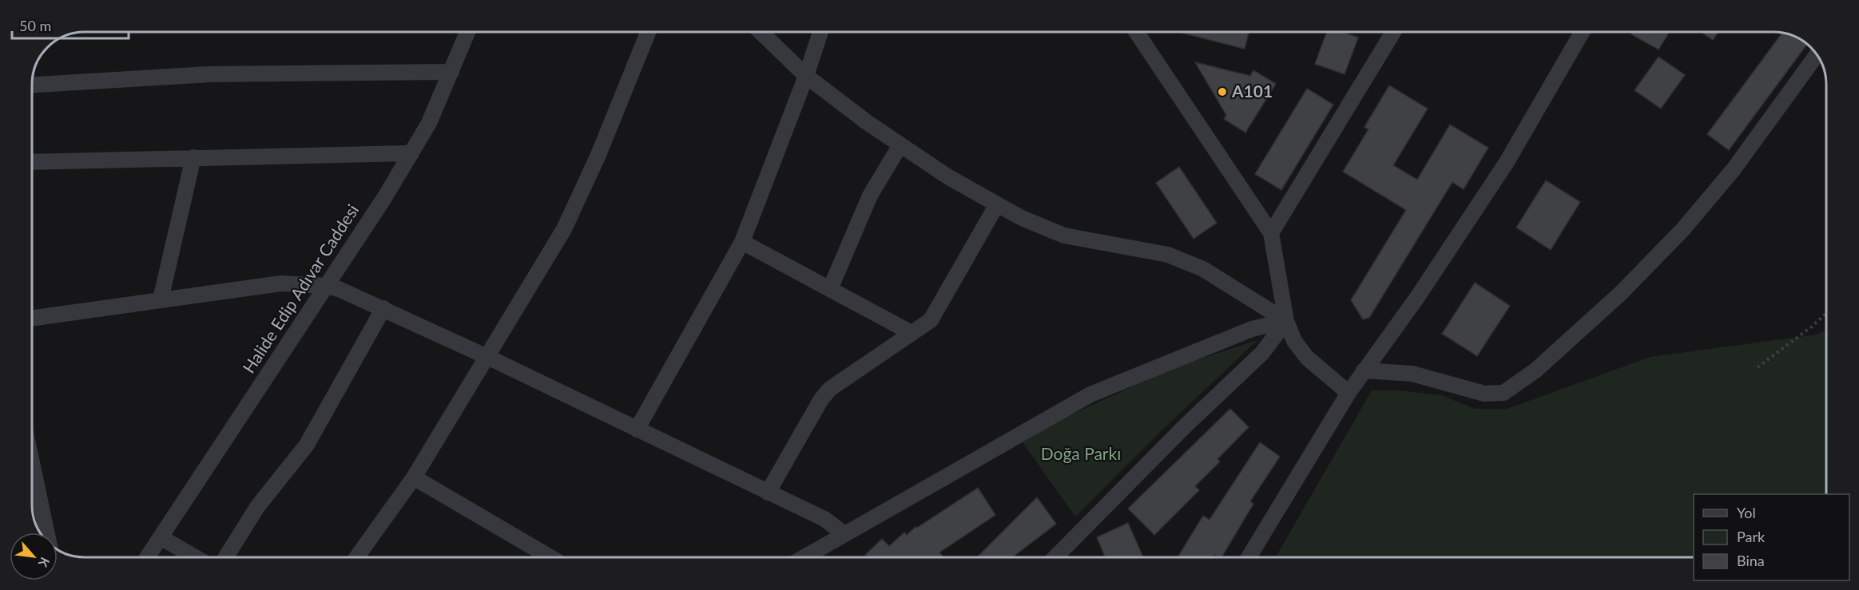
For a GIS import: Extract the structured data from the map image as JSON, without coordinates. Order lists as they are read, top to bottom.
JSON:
{
  "streets": {
    "street": ["Halide Edip Adıvar Caddesi"]
  },
  "parks": ["Doğa Parkı"],
  "places": ["A101"],
  "legend": ["Yol", "Park", "Bina"],
  "scale_bar": "50 m",
  "north": "bottom right"
}
